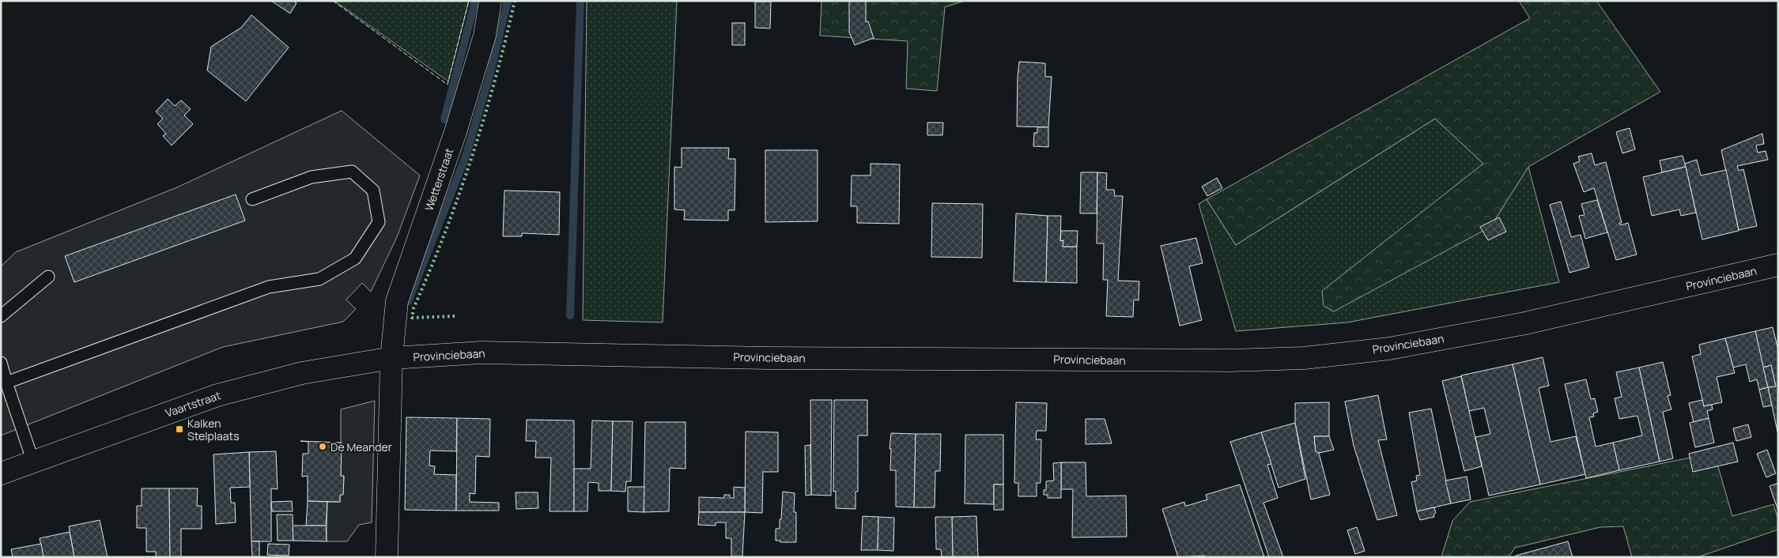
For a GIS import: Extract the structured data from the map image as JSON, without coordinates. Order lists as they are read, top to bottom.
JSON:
{
  "streets": {
    "main road": ["Wetterstraat", "Provinciebaan", "Vaartstraat"]
  },
  "crossings": [
    ["Wetterstraat", "Provinciebaan"],
    ["Wetterstraat", "Vaartstraat"],
    ["Provinciebaan", "Vaartstraat"]
  ],
  "places": {
    "transit": ["Kalken Stelplaats"],
    "other": ["De Meander"]
  }
}
